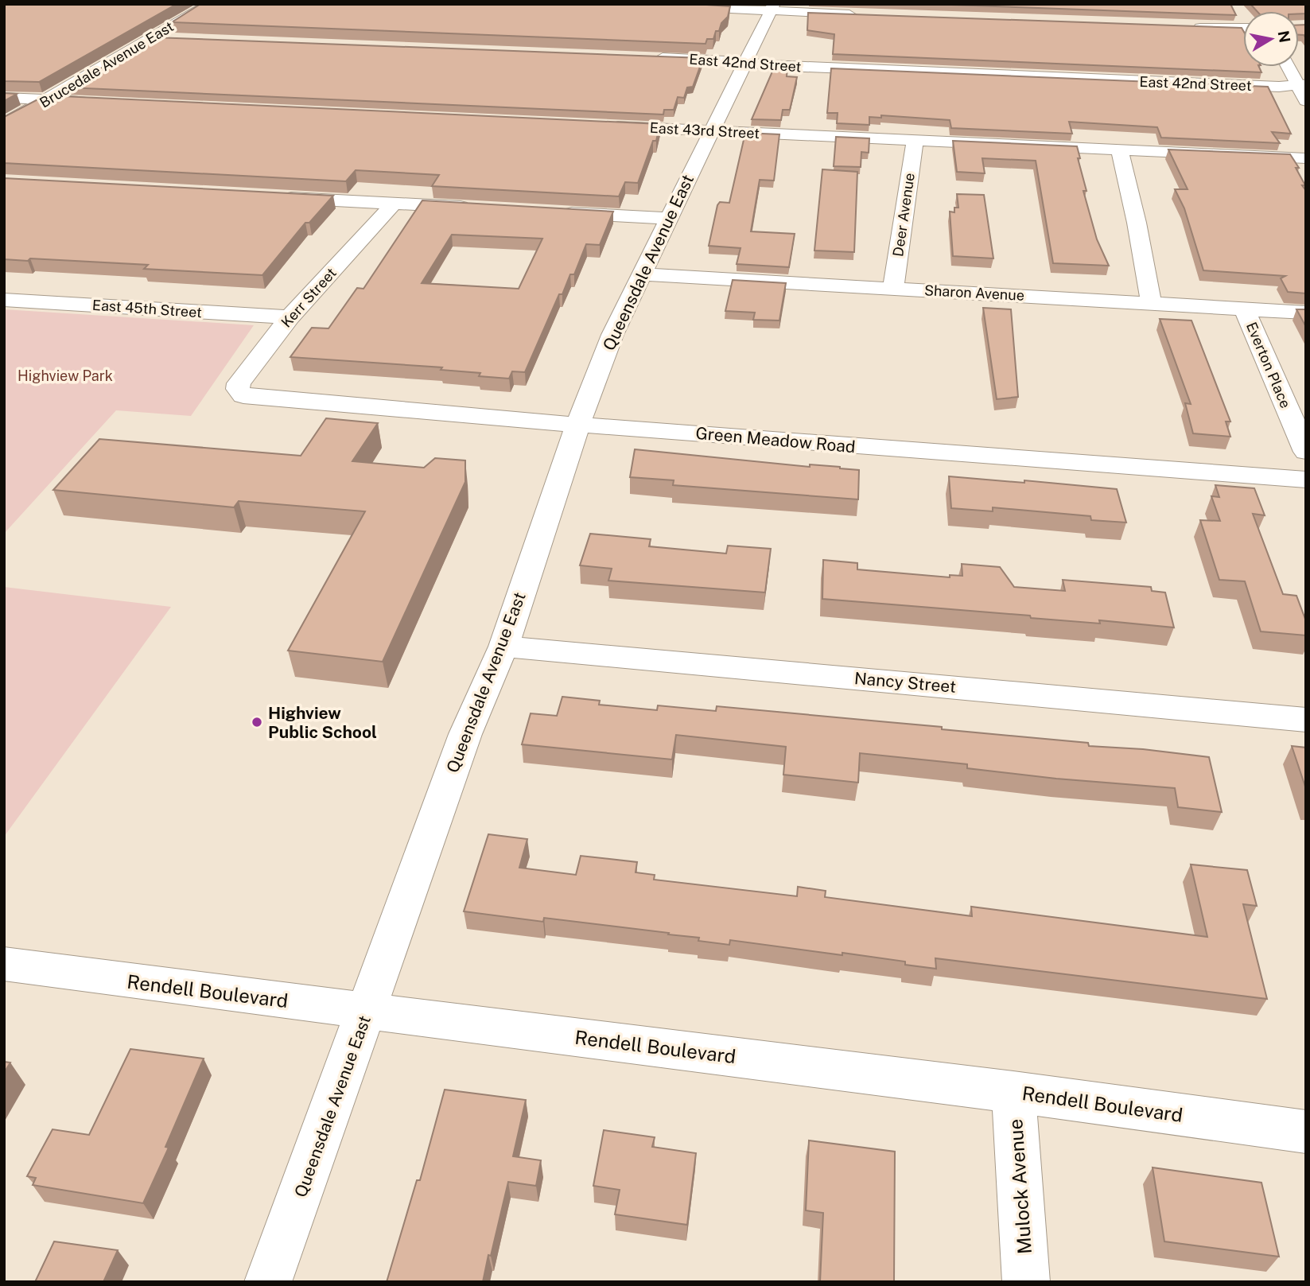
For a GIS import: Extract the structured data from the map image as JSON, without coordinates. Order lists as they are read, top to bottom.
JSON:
{
  "streets": {
    "street": [
      "East 42nd Street",
      "Brucedale Avenue East",
      "East 43rd Street",
      "Deer Avenue",
      "Queensdale Avenue East",
      "Sharon Avenue",
      "Kerr Street",
      "East 45th Street",
      "Everton Place",
      "Green Meadow Road",
      "Nancy Street",
      "Rendell Boulevard",
      "Mulock Avenue"
    ]
  },
  "crossings": [
    ["East 42nd Street", "Queensdale Avenue East"],
    ["East 43rd Street", "Deer Avenue"],
    ["East 43rd Street", "Queensdale Avenue East"],
    ["Deer Avenue", "Sharon Avenue"],
    ["Queensdale Avenue East", "Sharon Avenue"],
    ["Queensdale Avenue East", "Green Meadow Road"],
    ["Queensdale Avenue East", "Nancy Street"],
    ["Queensdale Avenue East", "Rendell Boulevard"],
    ["Sharon Avenue", "Everton Place"],
    ["Kerr Street", "East 45th Street"],
    ["Kerr Street", "Green Meadow Road"],
    ["Rendell Boulevard", "Mulock Avenue"]
  ],
  "parks": ["Highview Park"],
  "places": ["Highview Public School"],
  "north": "right"
}
